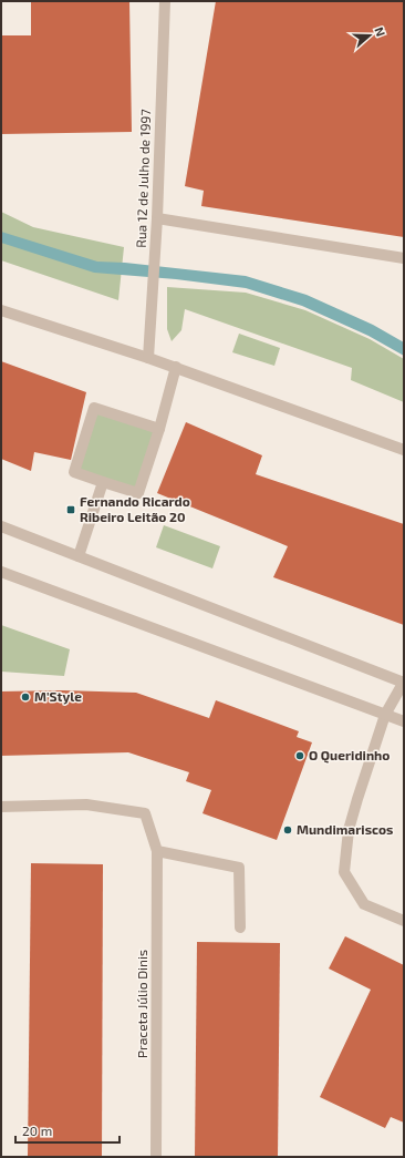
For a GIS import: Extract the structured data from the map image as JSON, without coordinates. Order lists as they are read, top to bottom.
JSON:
{
  "streets": {
    "street": ["Rua 12 de Julho de 1997", "Praceta Júlio Dinis"]
  },
  "places": {
    "transit": ["Fernando Ricardo Ribeiro Leitão 20"],
    "other": ["M'Style", "O Queridinho", "Mundimariscos"]
  },
  "scale_bar": "20 m",
  "north": "right"
}
